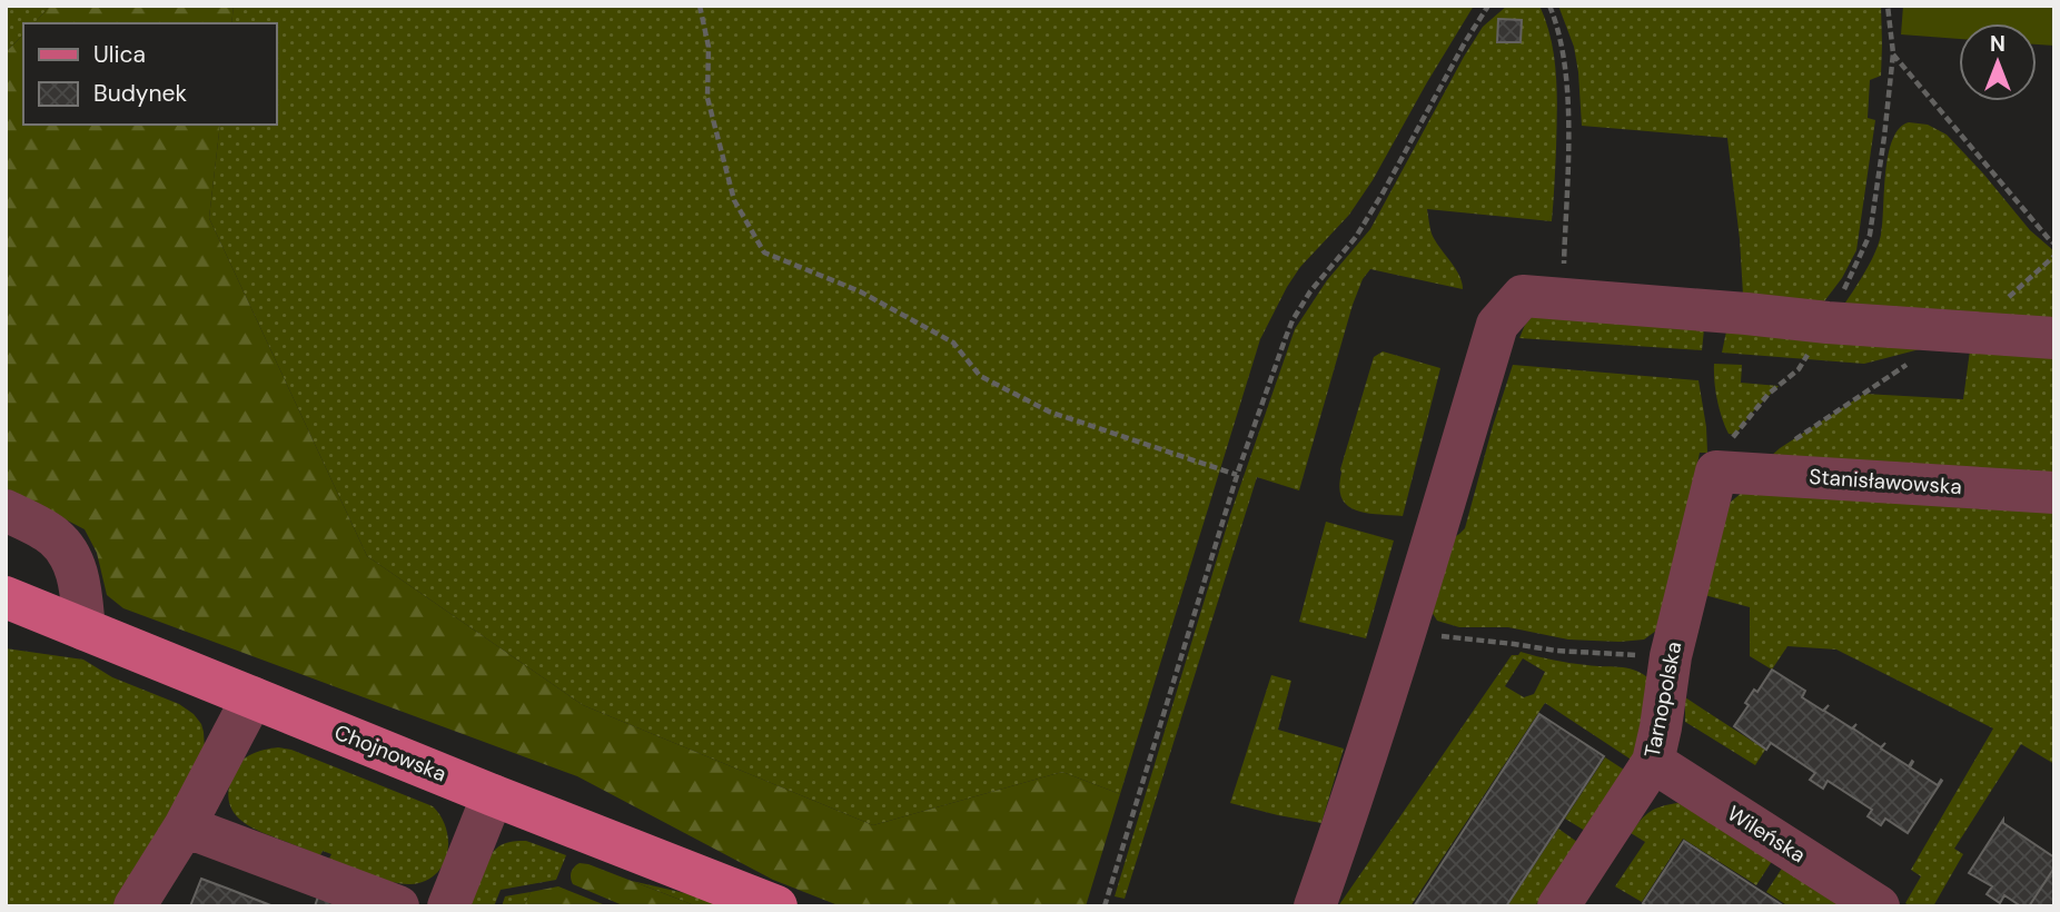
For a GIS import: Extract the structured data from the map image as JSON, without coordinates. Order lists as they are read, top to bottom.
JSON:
{
  "streets": {
    "main road": ["Chojnowska"],
    "street": ["Stanisławowska", "Tarnopolska", "Wileńska"]
  },
  "crossings": [
    ["Stanisławowska", "Tarnopolska"],
    ["Tarnopolska", "Wileńska"]
  ],
  "legend": ["Ulica", "Budynek"],
  "north": "top"
}
